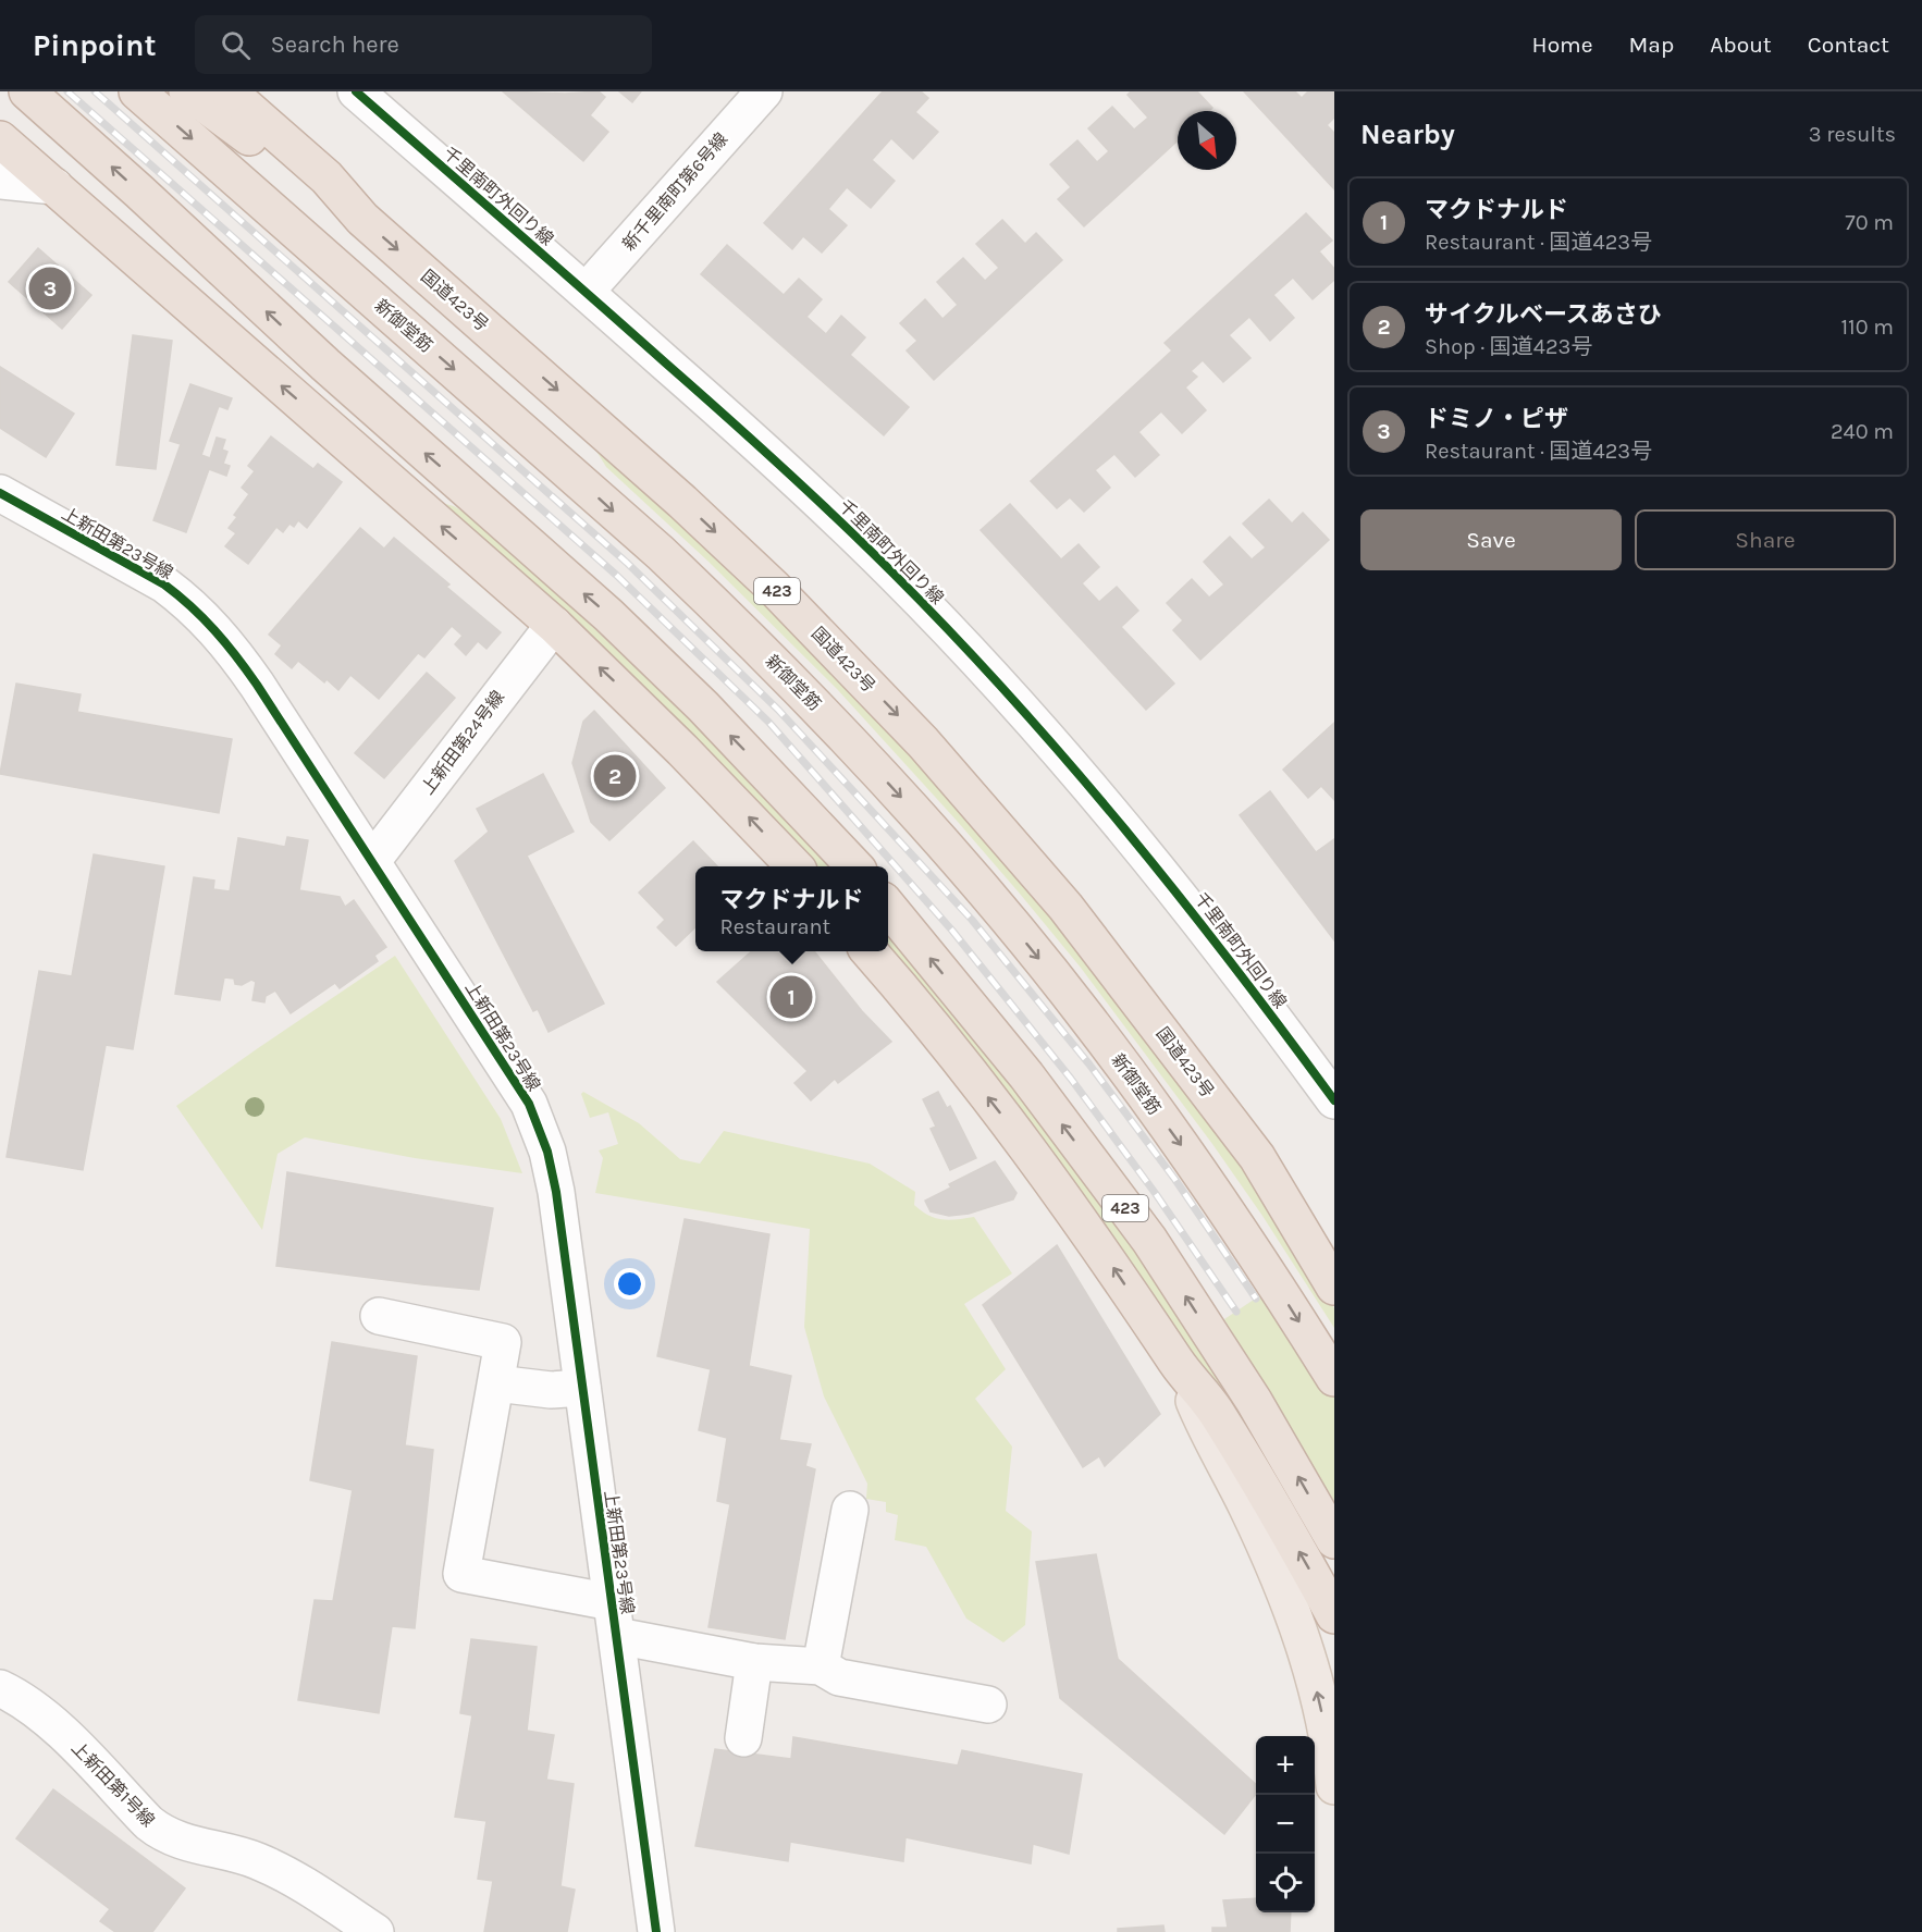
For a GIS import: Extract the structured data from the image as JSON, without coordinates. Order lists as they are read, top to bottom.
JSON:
{
  "streets": {
    "highway": ["国道423号", "新御堂筋", "423"],
    "street": [
      "新千里南町第6号線",
      "千里南町外回り線",
      "上新田第23号線",
      "上新田第24号線",
      "上新田第1号線"
    ]
  },
  "crossings": [
    ["新千里南町第6号線", "千里南町外回り線"],
    ["上新田第23号線", "上新田第24号線"]
  ],
  "north": "bottom right",
  "page": {
    "header": "Pinpoint",
    "search": "Search here",
    "nav": [
      "Home",
      "Map",
      "About",
      "Contact"
    ],
    "heading": ["Nearby", "3 results"],
    "list": [
      {
        "mark": "1",
        "name": "マクドナルド",
        "note": "Restaurant · 国道423号",
        "value": "70 m"
      },
      {
        "mark": "2",
        "name": "サイクルベースあさひ",
        "note": "Shop · 国道423号",
        "value": "110 m"
      },
      {
        "mark": "3",
        "name": "ドミノ・ピザ",
        "note": "Restaurant · 国道423号",
        "value": "240 m"
      }
    ],
    "pins": ["3", "2", "1"],
    "buttons": ["Save", "Share"],
    "popup": ["マクドナルド", "Restaurant"],
    "map_buttons": ["+", "−"]
  }
}
